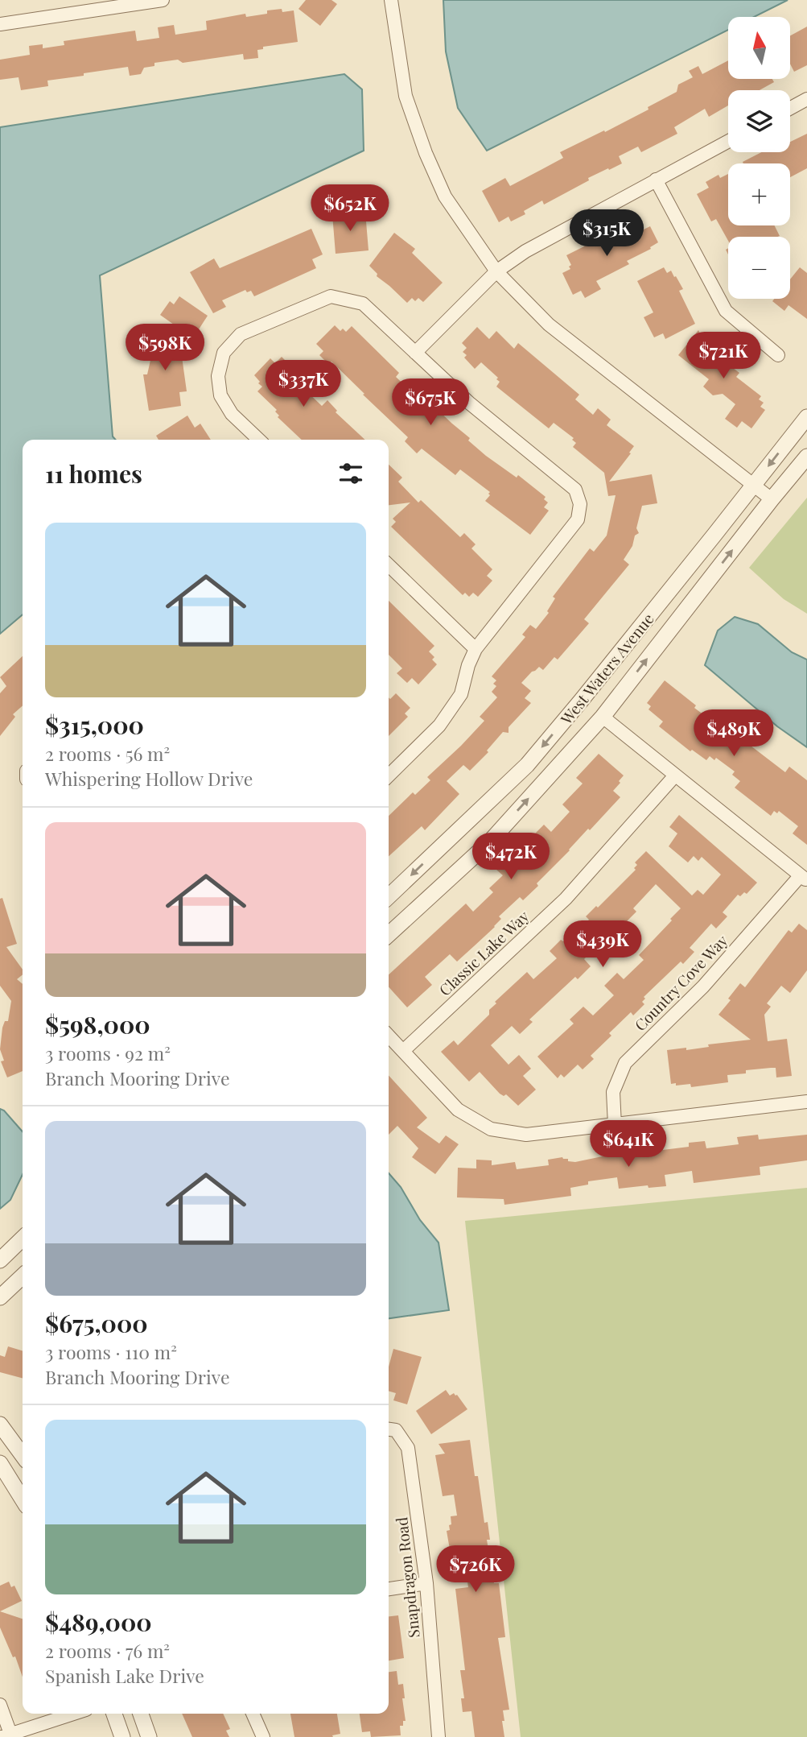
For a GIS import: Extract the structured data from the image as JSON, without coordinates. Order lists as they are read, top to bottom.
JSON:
{
  "streets": {
    "street": [
      "West Waters Avenue",
      "Classic Lake Way",
      "Country Cove Way",
      "Snapdragon Road"
    ]
  },
  "north": "top",
  "page": {
    "map_buttons": ["+", "−"],
    "price": [
      "$652K",
      "$315K",
      "$598K",
      "$721K",
      "$337K",
      "$675K",
      "$489K",
      "$472K",
      "$439K",
      "$641K",
      "$726K"
    ],
    "heading": "11 homes",
    "list": [
      {
        "name": "$315,000",
        "note": "2 rooms · 56 m² · Whispering Hollow Drive"
      },
      {
        "name": "$598,000",
        "note": "3 rooms · 92 m² · Branch Mooring Drive"
      },
      {
        "name": "$675,000",
        "note": "3 rooms · 110 m² · Branch Mooring Drive"
      },
      {
        "name": "$489,000",
        "note": "2 rooms · 76 m² · Spanish Lake Drive"
      }
    ]
  }
}
